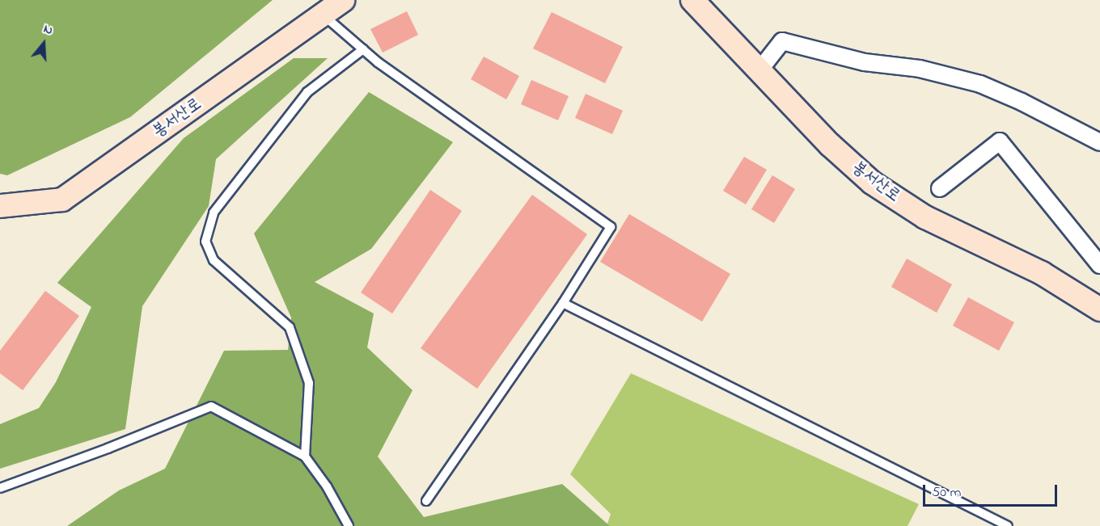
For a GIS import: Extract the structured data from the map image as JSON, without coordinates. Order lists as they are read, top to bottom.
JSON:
{
  "streets": {
    "street": ["봉서산로"]
  },
  "scale_bar": "50 m",
  "north": "top"
}
